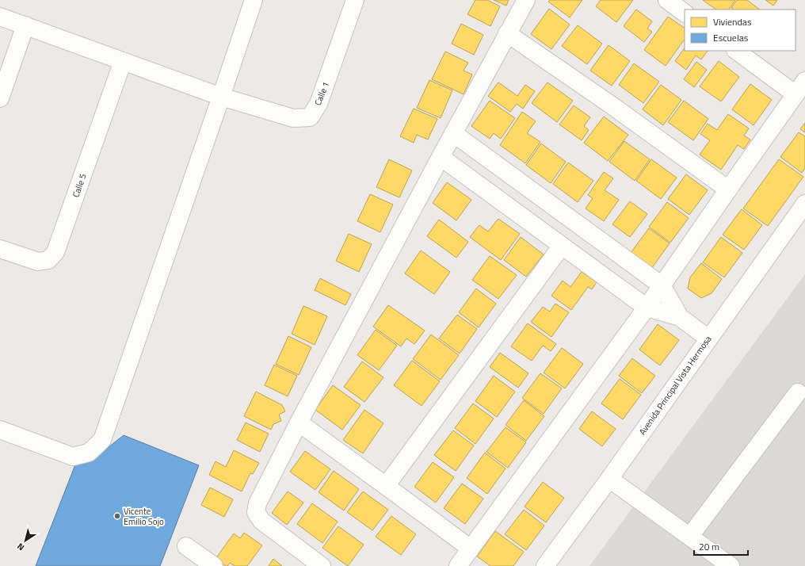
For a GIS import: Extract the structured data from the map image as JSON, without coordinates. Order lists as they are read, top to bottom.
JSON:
{
  "streets": {
    "street": ["Calle 1", "Calle 5", "Avenida Principal Vista Hermosa"]
  },
  "places": ["Vicente Emilio Sojo"],
  "legend": ["Viviendas", "Escuelas"],
  "scale_bar": "20 m",
  "north": "bottom left"
}
